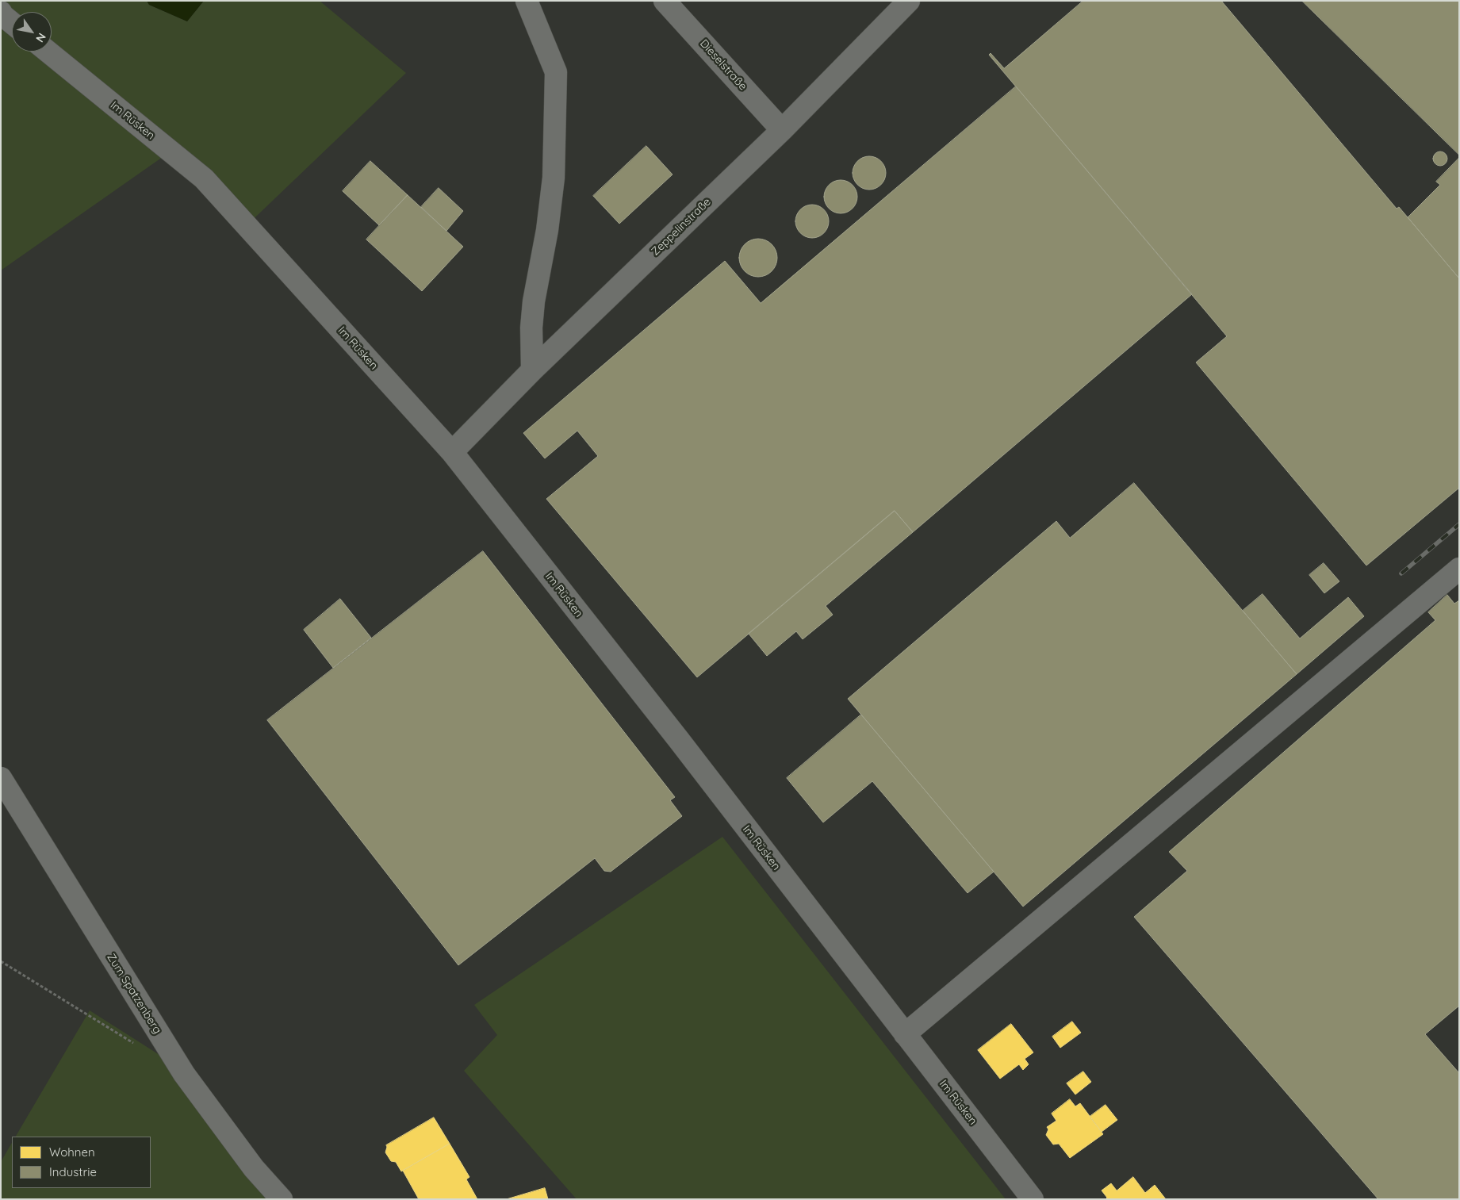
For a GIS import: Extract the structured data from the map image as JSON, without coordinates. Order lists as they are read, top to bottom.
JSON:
{
  "streets": {
    "street": [
      "Dieselstraße",
      "Im Rüsken",
      "Zeppelinstraße",
      "Zum Spatzenberg"
    ]
  },
  "crossings": [
    ["Dieselstraße", "Zeppelinstraße"],
    ["Im Rüsken", "Zeppelinstraße"]
  ],
  "legend": ["Wohnen", "Industrie"],
  "north": "bottom right"
}
